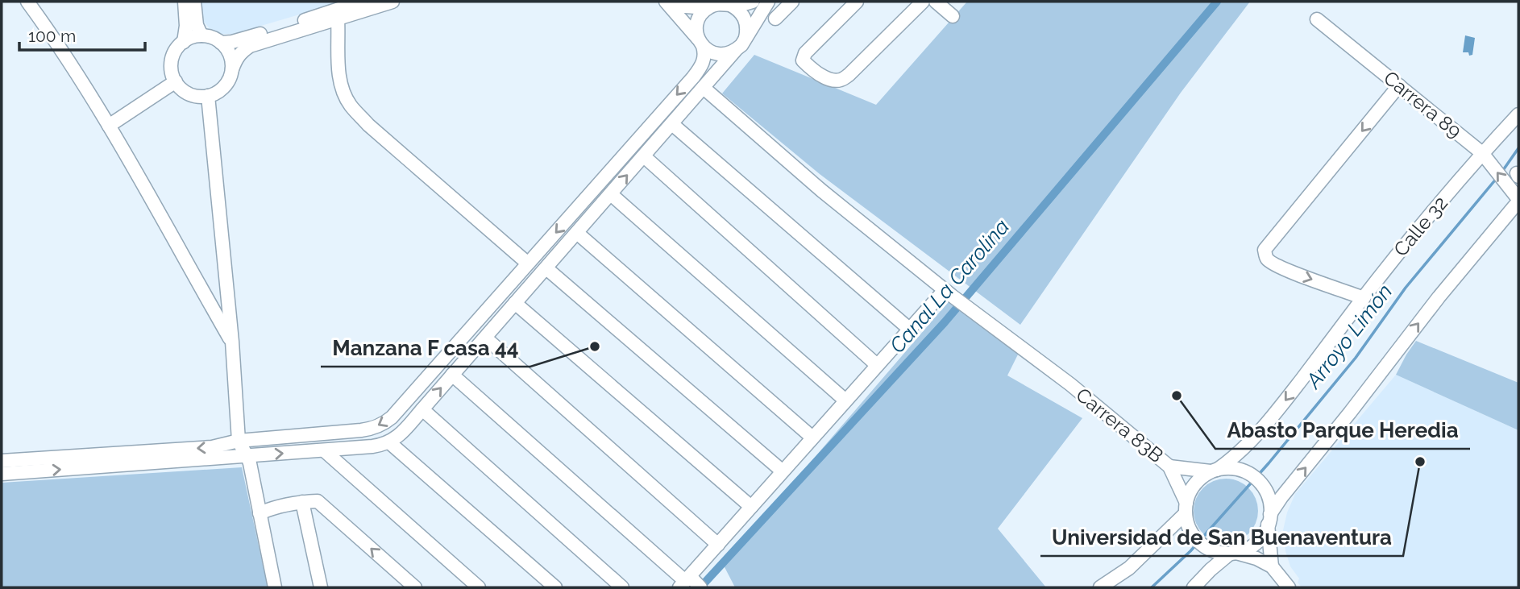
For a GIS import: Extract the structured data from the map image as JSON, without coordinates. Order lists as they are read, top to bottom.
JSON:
{
  "streets": {
    "street": ["Carrera 89", "Calle 32", "Carrera 83B"]
  },
  "crossings": [
    ["Carrera 89", "Calle 32"]
  ],
  "water": ["Canal La Carolina", "Arroyo Limón"],
  "places": ["Manzana F casa 44", "Abasto Parque Heredia", "Universidad de San Buenaventura"],
  "scale_bar": "100 m"
}
